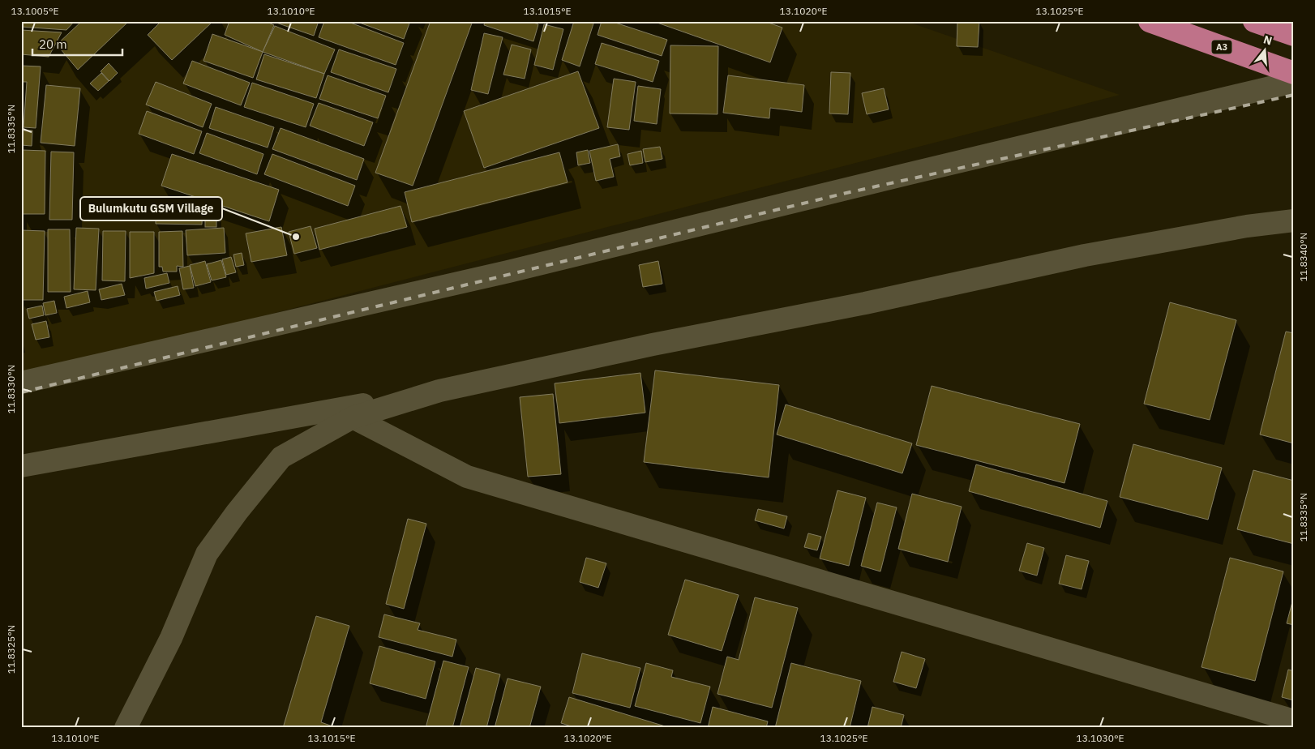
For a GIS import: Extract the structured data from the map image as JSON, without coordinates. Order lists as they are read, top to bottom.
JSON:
{
  "streets": {
    "highway": ["A3"]
  },
  "places": ["Bulumkutu GSM Village"],
  "scale_bar": "20 m",
  "north": "top",
  "coordinates": [
    "13.1005°E",
    "13.1010°E",
    "13.1015°E",
    "13.1020°E",
    "13.1025°E",
    "11.8335°N",
    "11.8340°N",
    "11.8330°N",
    "11.8325°N",
    "13.1030°E"
  ]
}
